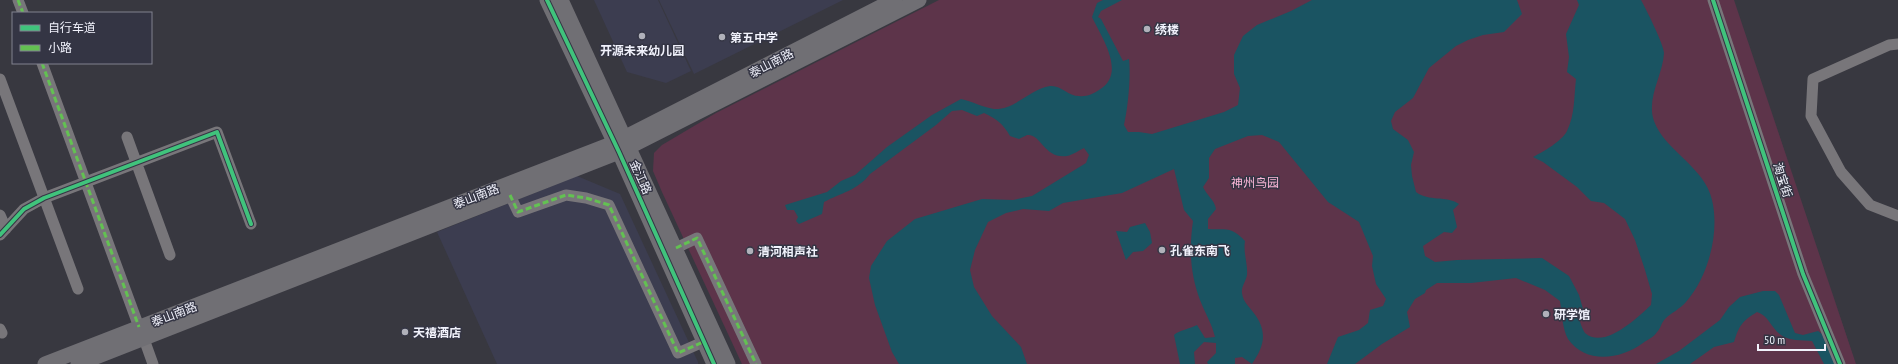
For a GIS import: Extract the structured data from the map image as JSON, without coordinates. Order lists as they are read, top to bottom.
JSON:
{
  "streets": {
    "main road": ["泰山南路", "金江路"],
    "street": ["淘宝街"]
  },
  "crossings": [
    ["泰山南路", "金江路"]
  ],
  "parks": ["神州鸟园"],
  "places": [
    "绣楼",
    "开源未来幼儿园",
    "第五中学",
    "孔雀东南飞",
    "清河相声社",
    "研学馆",
    "天禧酒店"
  ],
  "legend": ["自行车道", "小路"],
  "scale_bar": "50 m"
}
